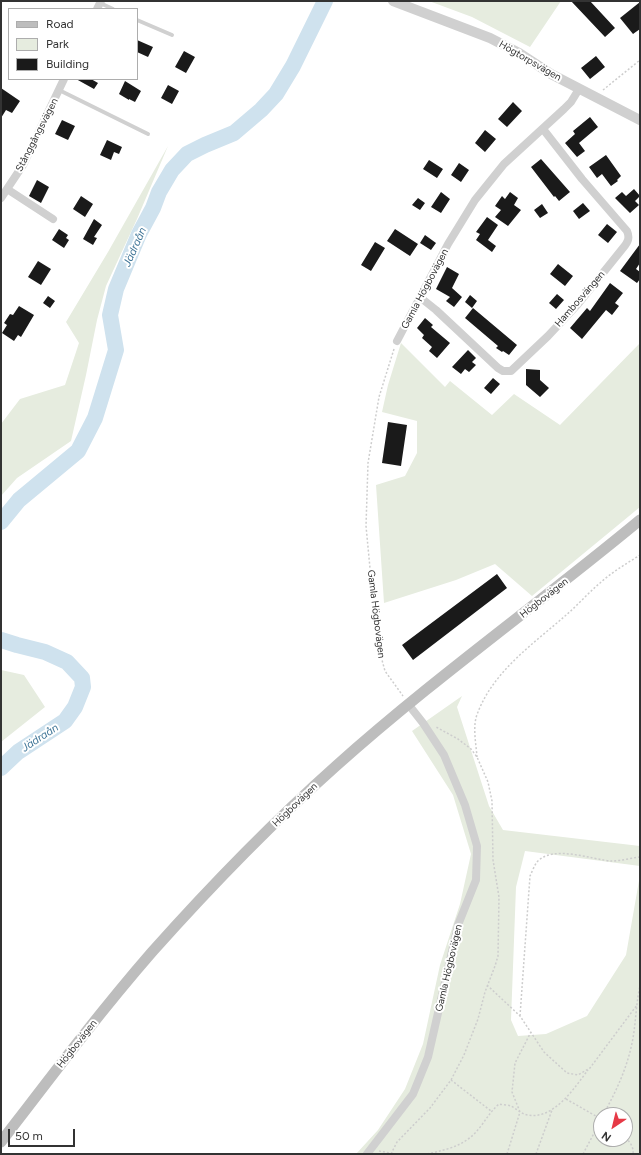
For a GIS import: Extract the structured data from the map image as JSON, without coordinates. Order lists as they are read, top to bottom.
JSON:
{
  "streets": {
    "main road": ["Högbovägen"],
    "street": [
      "Högtorpsvägen",
      "Stånggångsvägen",
      "Gamla Högbovägen",
      "Hambosvängen"
    ]
  },
  "crossings": [
    ["Högtorpsvägen", "Gamla Högbovägen"],
    ["Gamla Högbovägen", "Hambosvängen"],
    ["Gamla Högbovägen", "Högbovägen"]
  ],
  "water": ["Jädraån"],
  "legend": ["Road", "Park", "Building"],
  "scale_bar": "50 m",
  "north": "bottom left"
}
